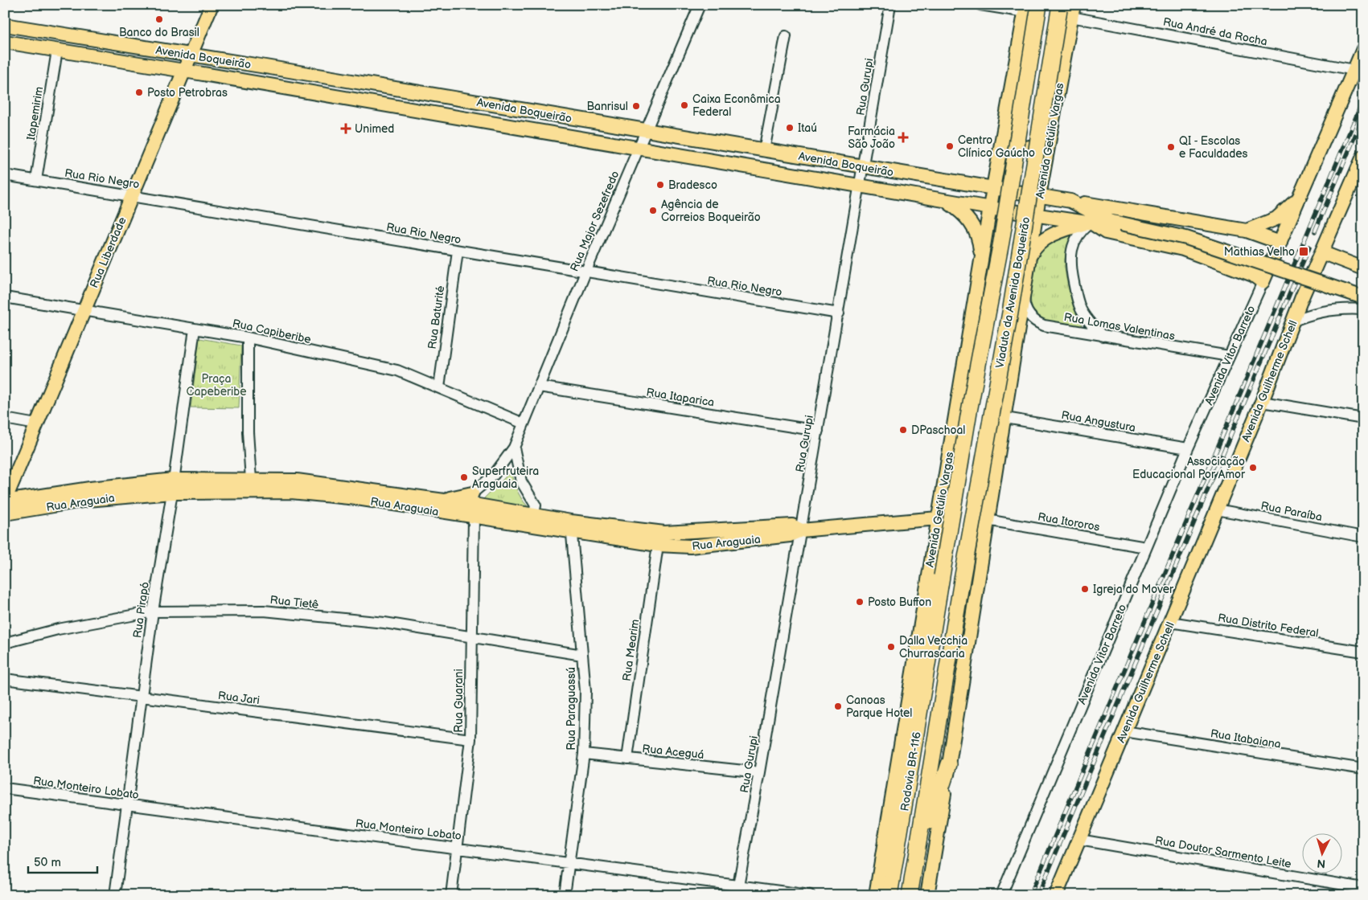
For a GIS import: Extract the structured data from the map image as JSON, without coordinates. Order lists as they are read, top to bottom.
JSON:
{
  "streets": {
    "highway": ["Viaduto da Avenida Boqueirão", "Rodovia BR-116"],
    "main road": [
      "Avenida Boqueirão",
      "Avenida Getúlio Vargas",
      "Rua Liberdade",
      "Avenida Guilherme Schell",
      "Rua Araguaia"
    ],
    "street": [
      "Rua André da Rocha",
      "Rua Gurupi",
      "Itapemirim",
      "Rua Rio Negro",
      "Rua Major Sezefredo",
      "Rua Baturité",
      "Rua Lomas Valentinas",
      "Rua Capiberibe",
      "Avenida Vitor Barreto",
      "Rua Itaparica",
      "Rua Angustura",
      "Rua Paraíba",
      "Rua Itororos",
      "Rua Tietê",
      "Rua Pirapó",
      "Rua Distrito Federal",
      "Rua Mearim",
      "Rua Jari",
      "Rua Guarani",
      "Rua Paraguassú",
      "Rua Itabaiana",
      "Rua Aceguá",
      "Rua Monteiro Lobato",
      "Rua Doutor Sarmento Leite"
    ]
  },
  "crossings": [
    ["Rua André da Rocha", "Avenida Getúlio Vargas"],
    ["Avenida Boqueirão", "Rua Gurupi"],
    ["Avenida Boqueirão", "Itapemirim"],
    ["Avenida Boqueirão", "Avenida Getúlio Vargas"],
    ["Avenida Boqueirão", "Rua Major Sezefredo"],
    ["Avenida Boqueirão", "Rua Liberdade"],
    ["Rua Gurupi", "Rua Rio Negro"],
    ["Rua Gurupi", "Rua Itaparica"],
    ["Rua Gurupi", "Rua Araguaia"],
    ["Rua Gurupi", "Rua Aceguá"],
    ["Rua Gurupi", "Rua Monteiro Lobato"],
    ["Itapemirim", "Rua Rio Negro"],
    ["Avenida Getúlio Vargas", "Rua Lomas Valentinas"],
    ["Avenida Getúlio Vargas", "Rua Angustura"],
    ["Avenida Getúlio Vargas", "Rua Araguaia"],
    ["Avenida Getúlio Vargas", "Rua Itororos"],
    ["Rua Rio Negro", "Rua Major Sezefredo"],
    ["Rua Rio Negro", "Rua Liberdade"],
    ["Rua Rio Negro", "Rua Baturité"],
    ["Rua Major Sezefredo", "Rua Capiberibe"],
    ["Rua Major Sezefredo", "Rua Itaparica"],
    ["Rua Major Sezefredo", "Rua Araguaia"],
    ["Rua Major Sezefredo", "Rua Guarani"],
    ["Rua Liberdade", "Rua Capiberibe"],
    ["Rua Liberdade", "Rua Araguaia"],
    ["Viaduto da Avenida Boqueirão", "Rodovia BR-116"],
    ["Rua Baturité", "Rua Capiberibe"],
    ["Rua Lomas Valentinas", "Avenida Vitor Barreto"],
    ["Rua Capiberibe", "Rua Pirapó"],
    ["Avenida Vitor Barreto", "Rua Angustura"],
    ["Avenida Vitor Barreto", "Rua Itororos"],
    ["Avenida Guilherme Schell", "Rua Paraíba"],
    ["Avenida Guilherme Schell", "Rua Distrito Federal"],
    ["Avenida Guilherme Schell", "Rua Itabaiana"],
    ["Avenida Guilherme Schell", "Rua Doutor Sarmento Leite"],
    ["Rua Araguaia", "Rua Pirapó"],
    ["Rua Araguaia", "Rua Mearim"],
    ["Rua Araguaia", "Rua Guarani"],
    ["Rua Araguaia", "Rua Paraguassú"],
    ["Rua Tietê", "Rua Pirapó"],
    ["Rua Tietê", "Rua Guarani"],
    ["Rua Tietê", "Rua Paraguassú"],
    ["Rua Pirapó", "Rua Jari"],
    ["Rua Pirapó", "Rua Monteiro Lobato"],
    ["Rua Mearim", "Rua Aceguá"],
    ["Rua Jari", "Rua Guarani"],
    ["Rua Guarani", "Rua Monteiro Lobato"],
    ["Rua Paraguassú", "Rua Aceguá"],
    ["Rua Paraguassú", "Rua Monteiro Lobato"]
  ],
  "parks": ["Praça Capeberibe"],
  "places": {
    "other": [
      "Banco do Brasil",
      "Posto Petrobras",
      "Caixa Econômica Federal",
      "Banrisul",
      "Itaú",
      "Centro Clínico Gaúcho",
      "QI - Escolas e Faculdades",
      "Bradesco",
      "Agência de Correios Boqueirão",
      "DPaschoal",
      "Associação Educacional Por Amor",
      "Superfruteira Araguaia",
      "Igreja do Mover",
      "Posto Buffon",
      "Dalla Vecchia Churrascaria",
      "Canoas Parque Hotel"
    ],
    "health": ["Unimed", "Farmácia São João"],
    "transit": ["Mathias Velho"]
  },
  "scale_bar": "50 m",
  "north": "bottom"
}
